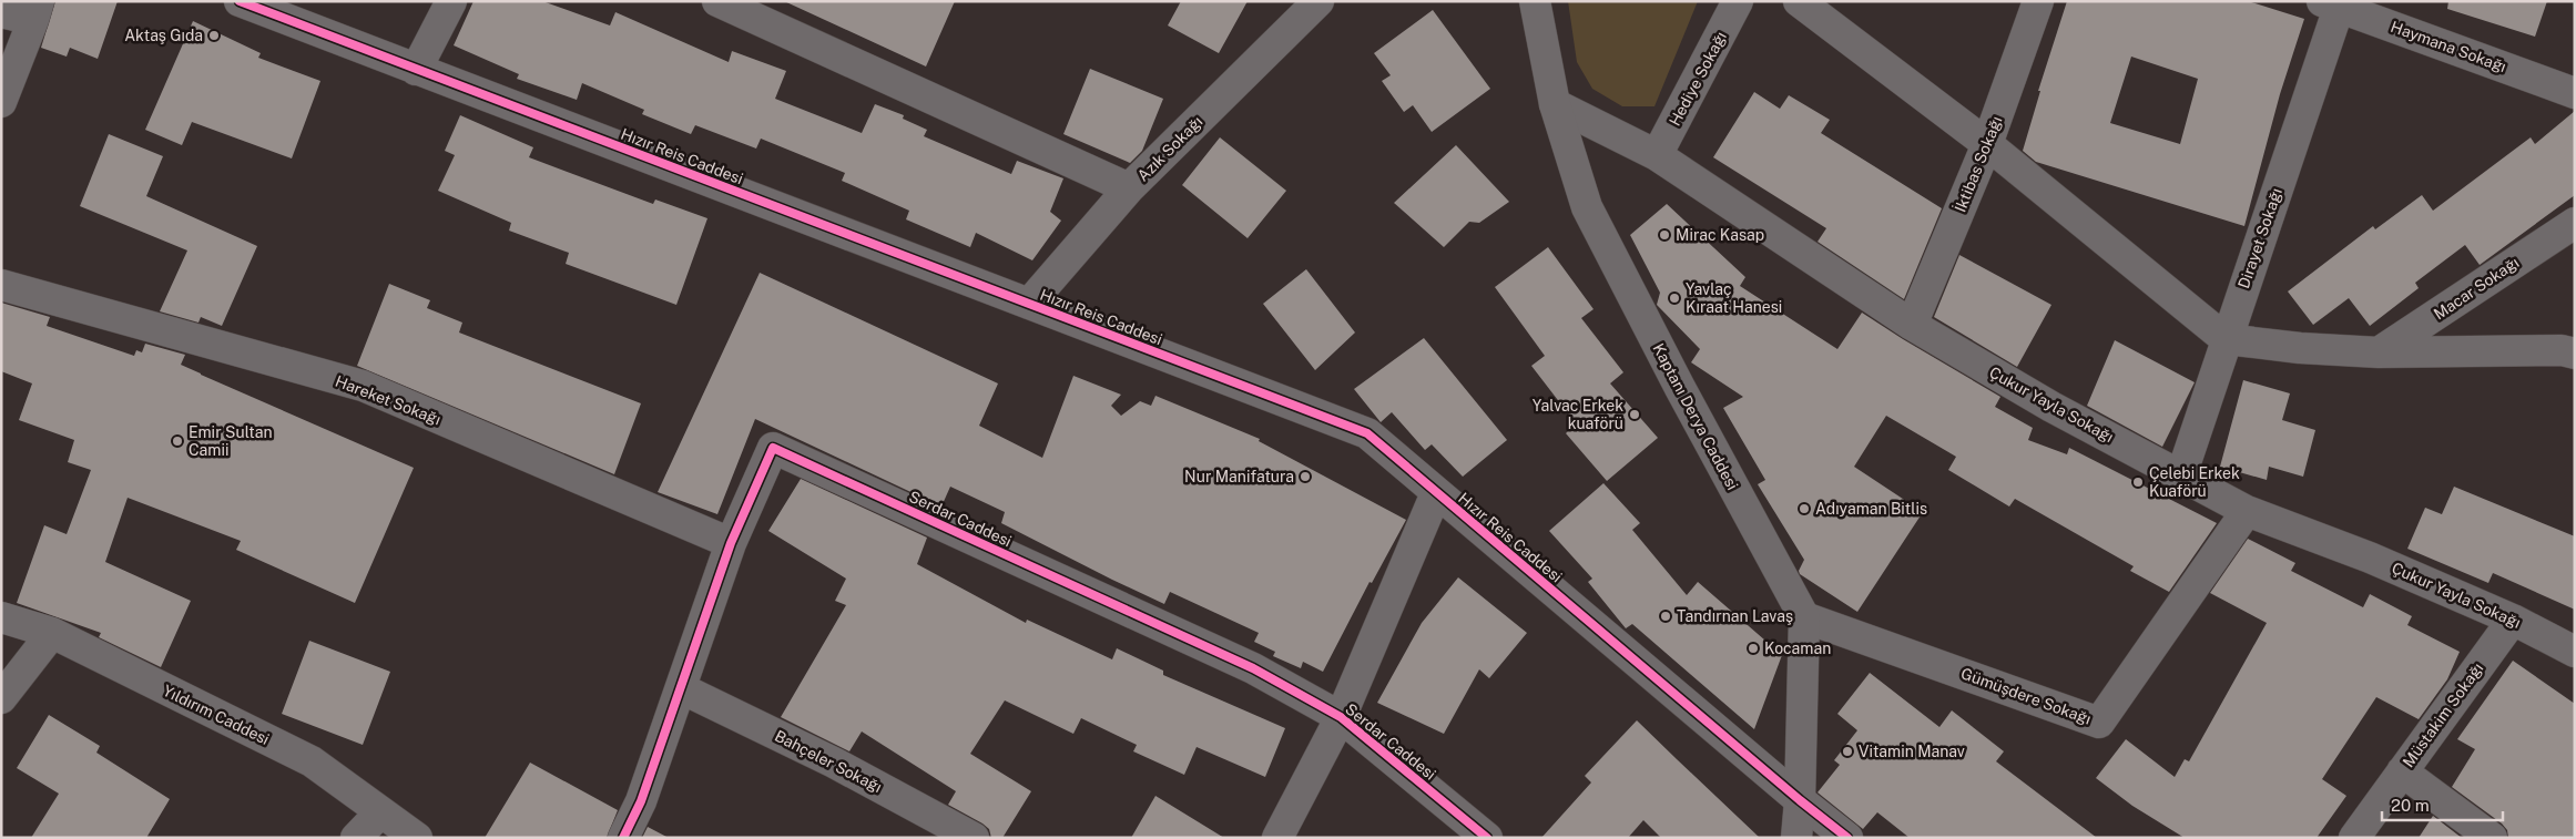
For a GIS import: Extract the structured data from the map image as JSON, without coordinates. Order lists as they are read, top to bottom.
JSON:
{
  "streets": {
    "street": [
      "Haymana Sokağı",
      "Hediye Sokağı",
      "Azık Sokağı",
      "Hızır Reis Caddesi",
      "İktibas Sokağı",
      "Dirayet Sokağı",
      "Macar Sokağı",
      "Hareket Sokağı",
      "Çukur Yayla Sokağı",
      "Kaptanı Derya Caddesi",
      "Serdar Caddesi",
      "Gümüşdere Sokağı",
      "Yıldırım Caddesi",
      "Müstakim Sokağı",
      "Bahçeler Sokağı"
    ]
  },
  "crossings": [
    ["Haymana Sokağı", "Dirayet Sokağı"],
    ["Hediye Sokağı", "Çukur Yayla Sokağı"],
    ["Azık Sokağı", "Hızır Reis Caddesi"],
    ["Hızır Reis Caddesi", "Kaptanı Derya Caddesi"],
    ["İktibas Sokağı", "Çukur Yayla Sokağı"],
    ["Dirayet Sokağı", "Çukur Yayla Sokağı"],
    ["Hareket Sokağı", "Serdar Caddesi"],
    ["Çukur Yayla Sokağı", "Kaptanı Derya Caddesi"],
    ["Çukur Yayla Sokağı", "Gümüşdere Sokağı"],
    ["Çukur Yayla Sokağı", "Müstakim Sokağı"],
    ["Kaptanı Derya Caddesi", "Gümüşdere Sokağı"],
    ["Serdar Caddesi", "Bahçeler Sokağı"]
  ],
  "places": [
    "Aktaş Gıda",
    "Mirac Kasap",
    "Yavlaç Kıraat Hanesi",
    "Yalvac Erkek kuaförü",
    "Emir Sultan Camii",
    "Nur Manifatura",
    "Çelebi Erkek Kuaförü",
    "Adıyaman Bitlis",
    "Tandırnan Lavaş",
    "Kocaman",
    "Vitamin Manav"
  ],
  "scale_bar": "20 m"
}
